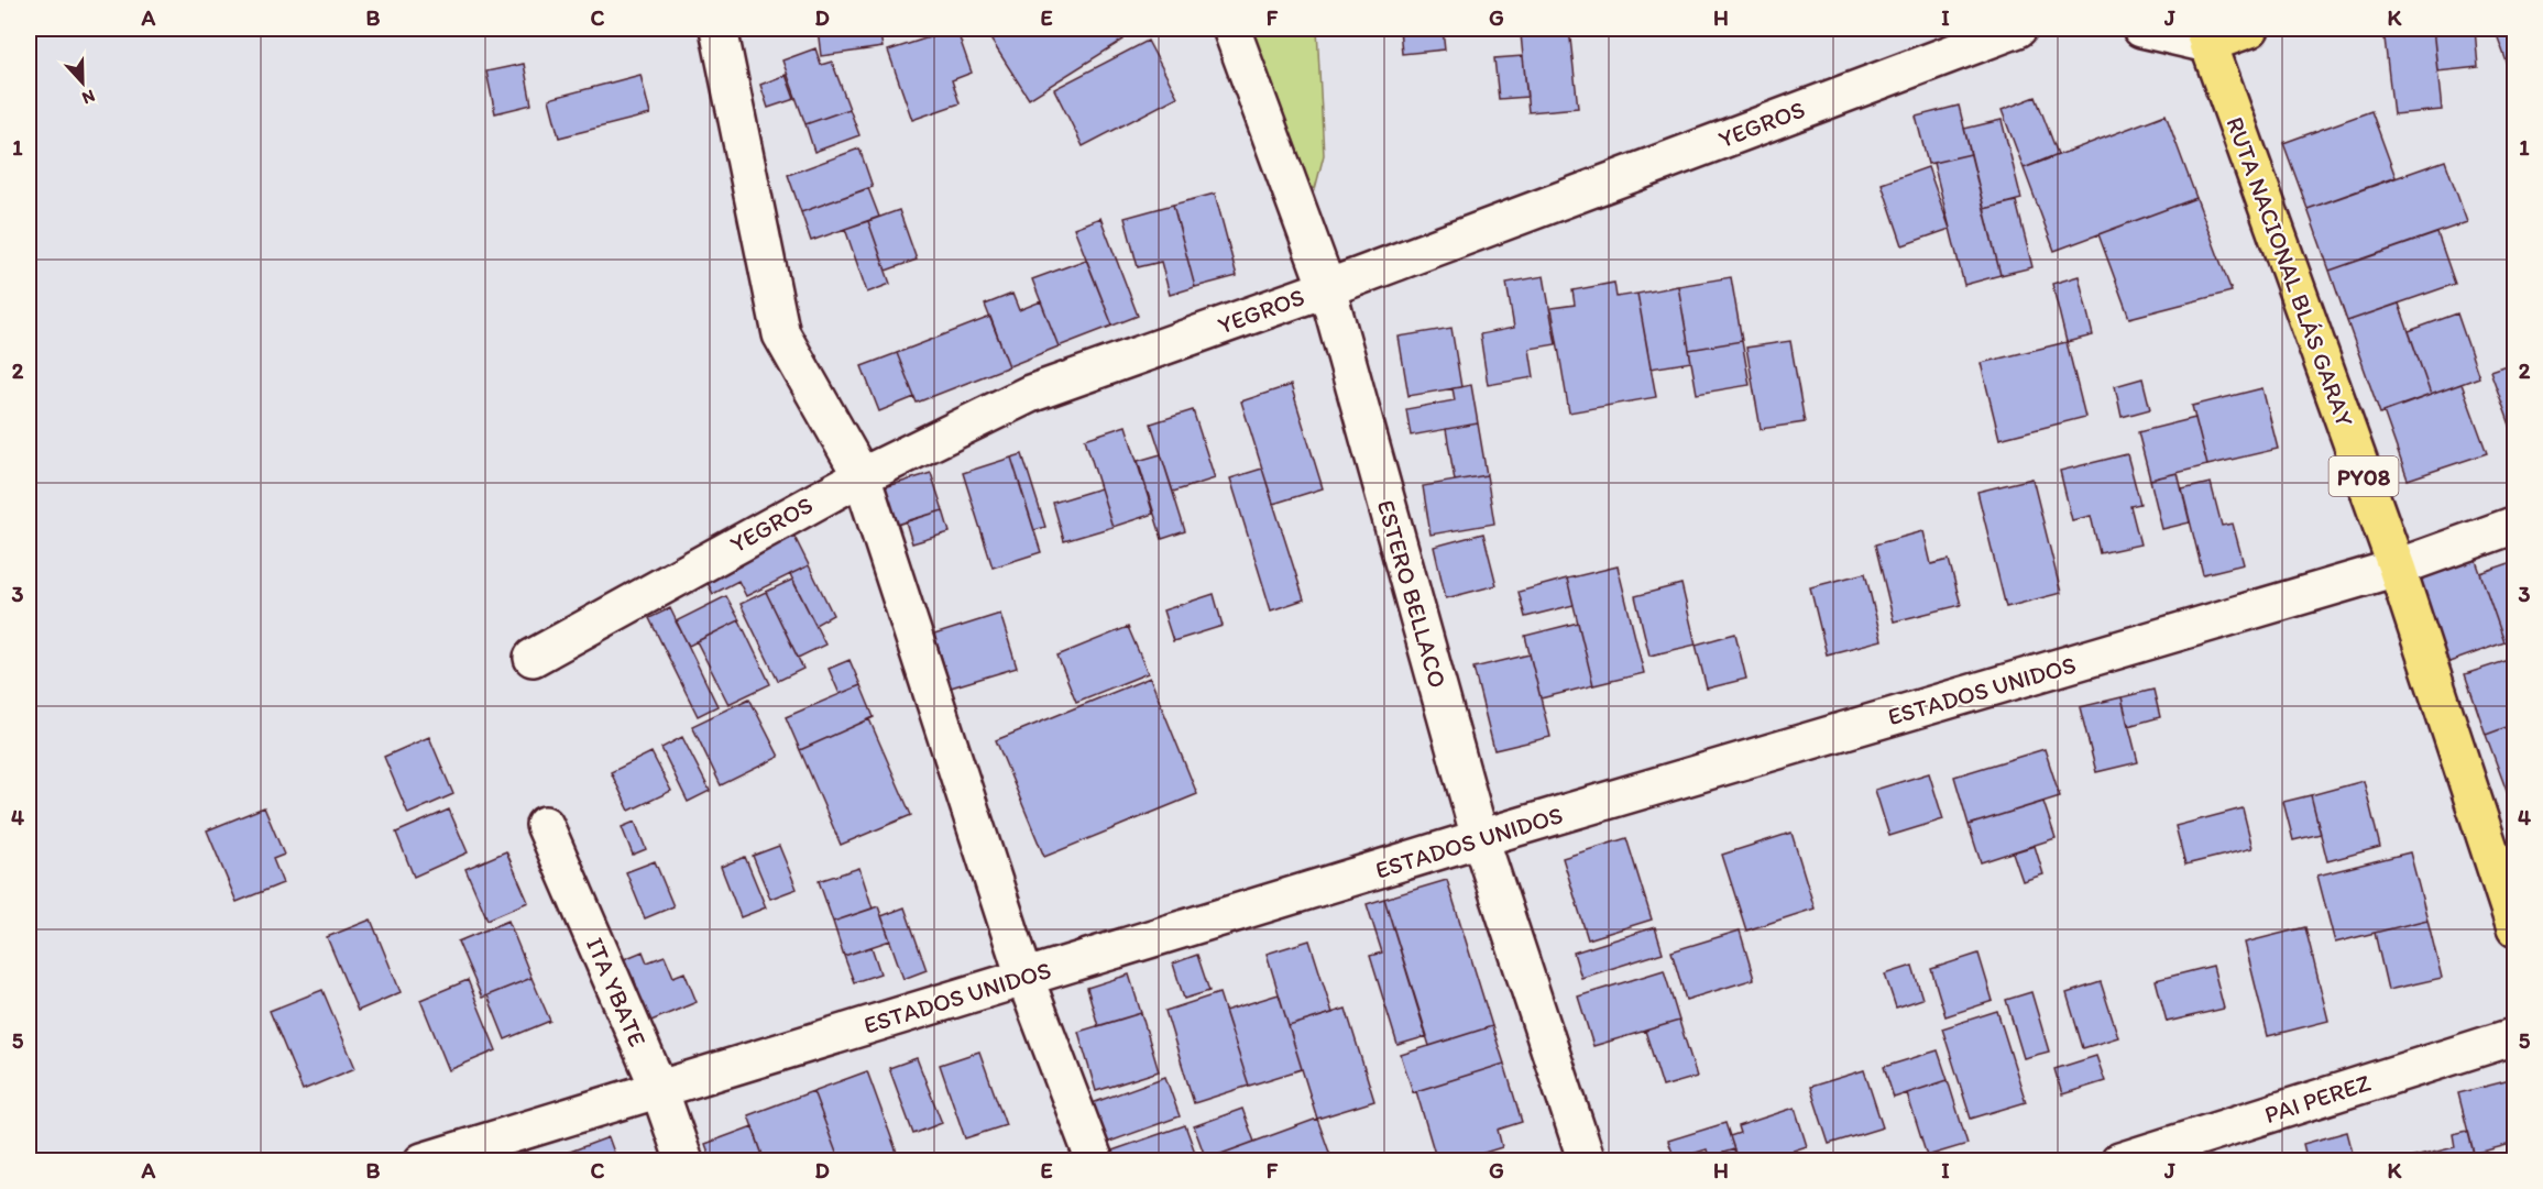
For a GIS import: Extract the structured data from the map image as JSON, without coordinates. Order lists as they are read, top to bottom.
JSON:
{
  "streets": {
    "main road": ["RUTA NACIONAL BLÁS GARAY", "PY08"],
    "street": [
      "YEGROS",
      "ESTERO BELLACO",
      "ESTADOS UNIDOS",
      "ITA YBATE",
      "PAI PEREZ"
    ]
  },
  "crossings": [
    ["YEGROS", "ESTERO BELLACO"],
    ["RUTA NACIONAL BLÁS GARAY", "ESTADOS UNIDOS"],
    ["ESTERO BELLACO", "ESTADOS UNIDOS"],
    ["ESTADOS UNIDOS", "ITA YBATE"]
  ],
  "north": "bottom",
  "grid": {
    "columns": [
      "A",
      "B",
      "C",
      "D",
      "E",
      "F",
      "G",
      "H",
      "I",
      "J",
      "K"
    ],
    "rows": [
      "1",
      "2",
      "3",
      "4",
      "5"
    ]
  }
}
